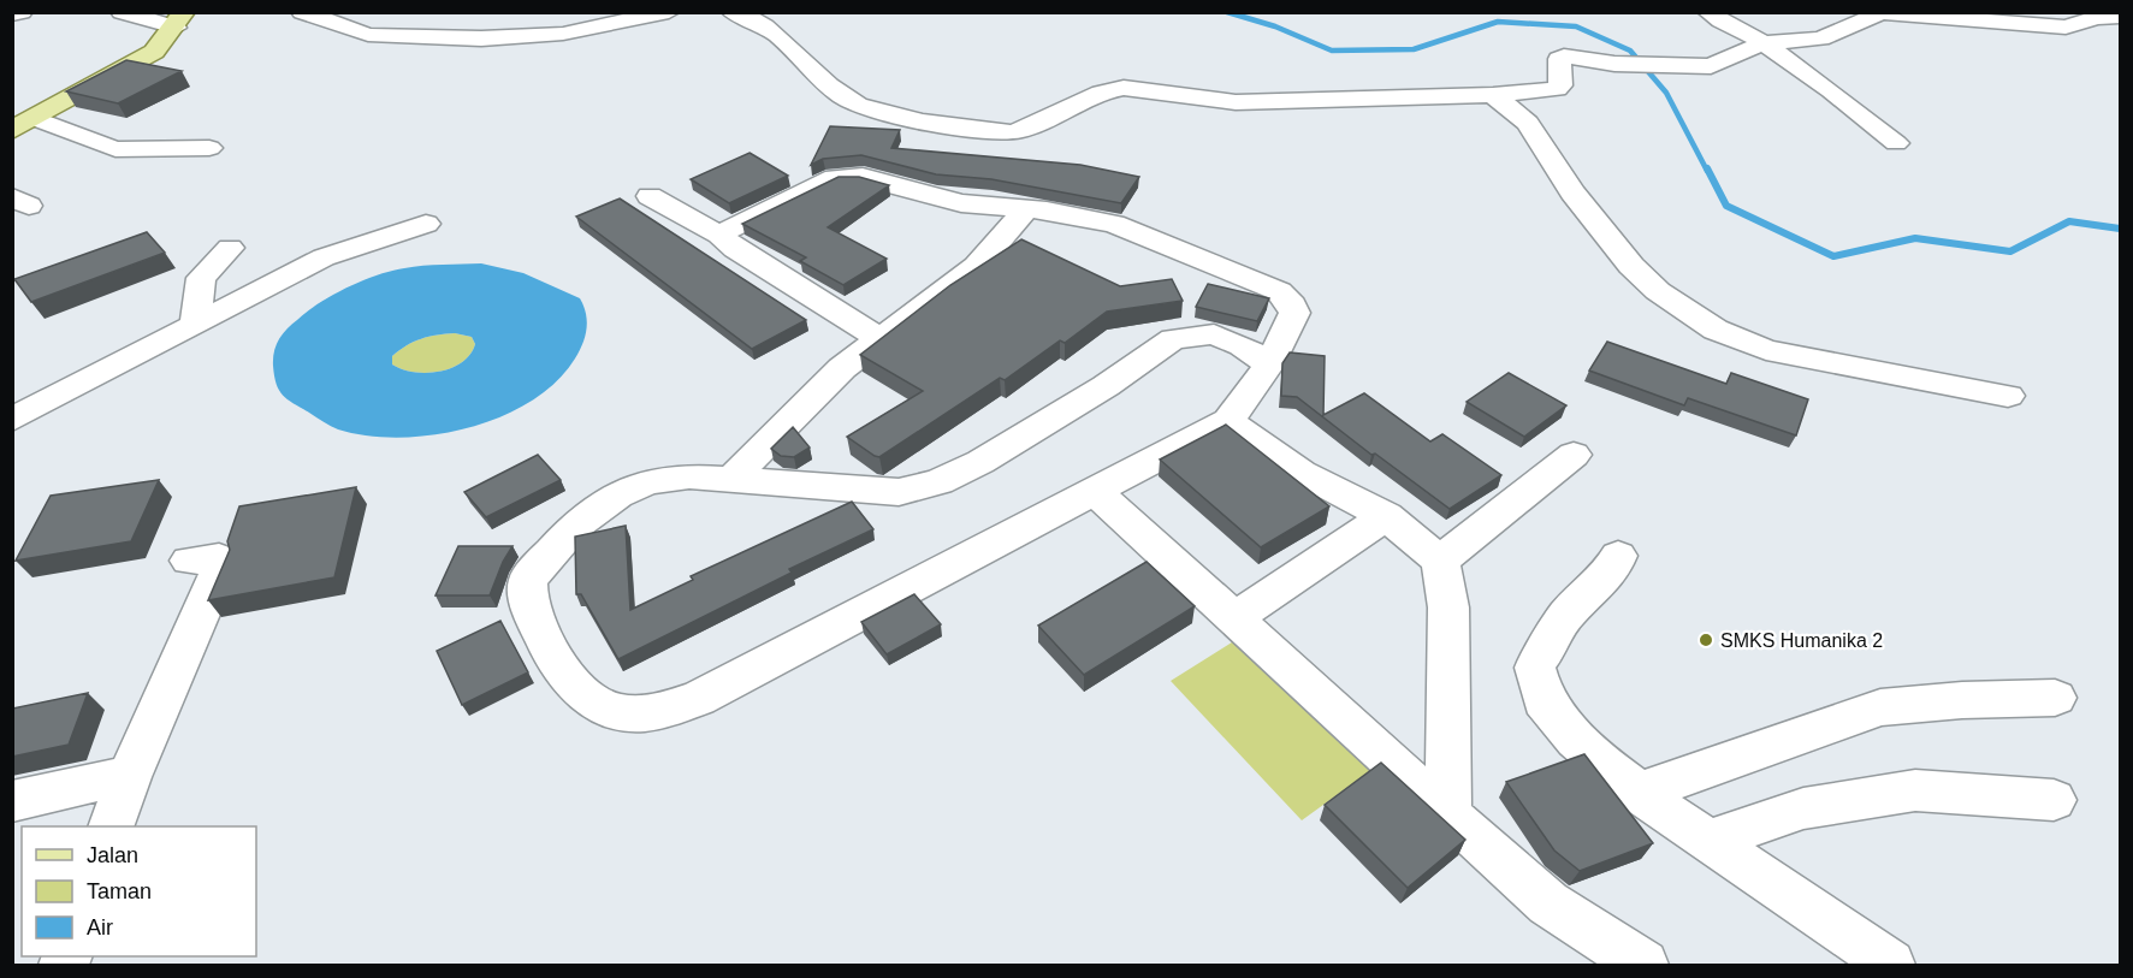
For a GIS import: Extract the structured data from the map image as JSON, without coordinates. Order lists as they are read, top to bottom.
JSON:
{
  "places": ["SMKS Humanika 2"],
  "legend": ["Jalan", "Taman", "Air"]
}
